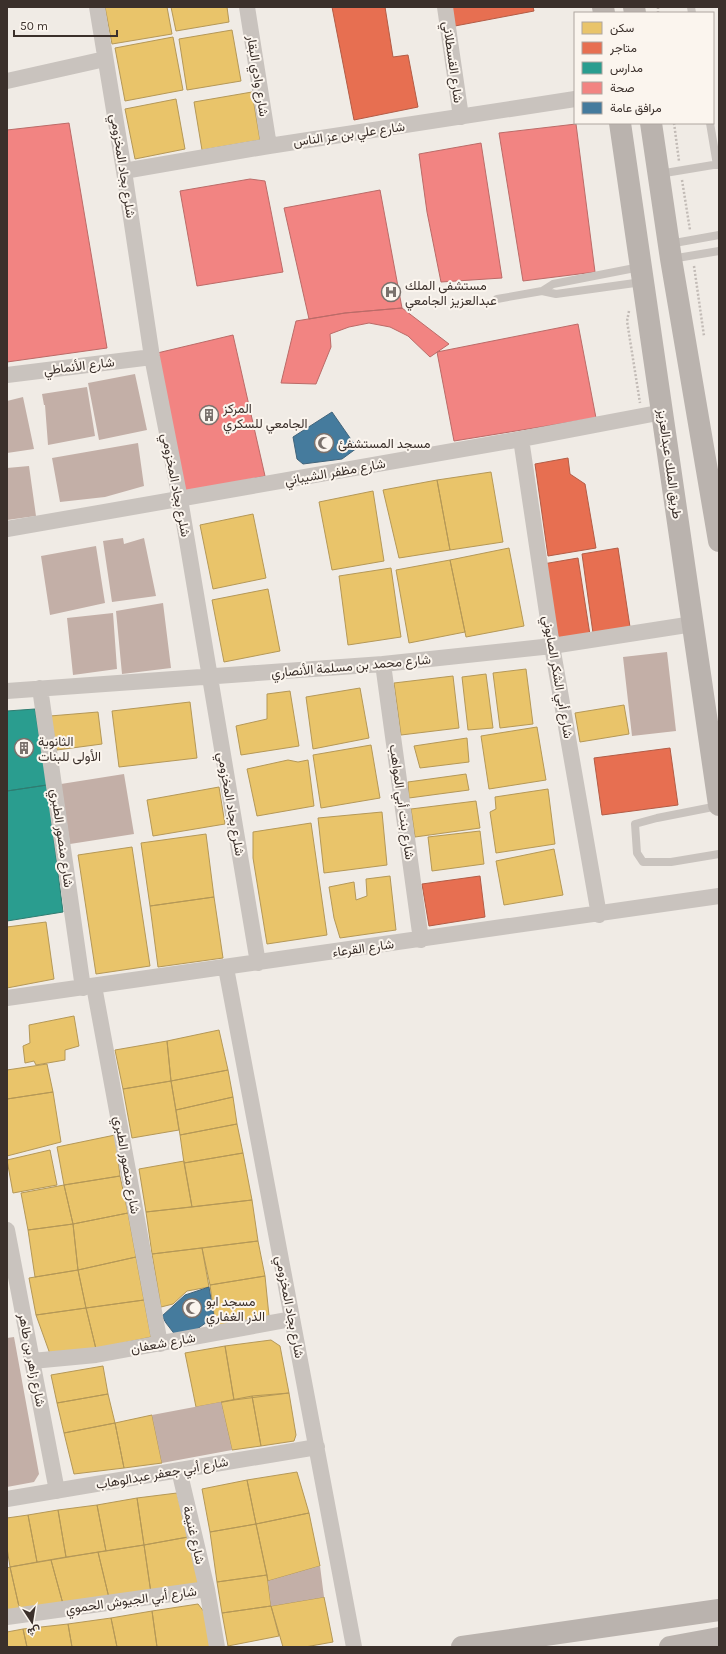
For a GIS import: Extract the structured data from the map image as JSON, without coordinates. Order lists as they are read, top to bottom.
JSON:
{
  "streets": {
    "main road": ["طريق الملك عبدالعزيز"],
    "street": [
      "شارع القسطلاني",
      "شارع وادي البقار",
      "شارع علي بن عز الناس",
      "شلرع بجاد المخزومي",
      "شارع الأنماطي",
      "شارع مظفر الشيباني",
      "شارع محمد بن مسلمة الأنصاري",
      "شارع أبي الشكر الصابوني",
      "شارع بنت أبي المواهب",
      "شارع منصور الطبري",
      "شارع القرعاء",
      "شارع بجاد المخزومي",
      "شارع شعفان",
      "شارع زاهر بن طاهر",
      "شارع أبي جعفر عبدالوهاب",
      "شارع غنيمة",
      "شارع أبي الجيوش الحموي"
    ]
  },
  "crossings": [
    ["شارع القسطلاني", "شارع علي بن عز الناس"],
    ["شارع وادي البقار", "شارع علي بن عز الناس"],
    ["شارع علي بن عز الناس", "شلرع بجاد المخزومي"],
    ["شلرع بجاد المخزومي", "شارع الأنماطي"],
    ["شلرع بجاد المخزومي", "شارع مظفر الشيباني"],
    ["شلرع بجاد المخزومي", "شارع محمد بن مسلمة الأنصاري"],
    ["شلرع بجاد المخزومي", "شارع القرعاء"],
    ["طريق الملك عبدالعزيز", "شارع مظفر الشيباني"],
    ["طريق الملك عبدالعزيز", "شارع محمد بن مسلمة الأنصاري"],
    ["شارع مظفر الشيباني", "شارع أبي الشكر الصابوني"],
    ["شارع محمد بن مسلمة الأنصاري", "شارع أبي الشكر الصابوني"],
    ["شارع محمد بن مسلمة الأنصاري", "شارع بنت أبي المواهب"],
    ["شارع محمد بن مسلمة الأنصاري", "شارع منصور الطبري"],
    ["شارع أبي الشكر الصابوني", "شارع القرعاء"],
    ["شارع بنت أبي المواهب", "شارع القرعاء"],
    ["شارع منصور الطبري", "شارع القرعاء"],
    ["شارع منصور الطبري", "شارع شعفان"],
    ["شارع القرعاء", "شارع بجاد المخزومي"],
    ["شارع بجاد المخزومي", "شارع شعفان"],
    ["شارع بجاد المخزومي", "شارع أبي جعفر عبدالوهاب"],
    ["شارع شعفان", "شارع زاهر بن طاهر"],
    ["شارع زاهر بن طاهر", "شارع أبي جعفر عبدالوهاب"],
    ["شارع أبي جعفر عبدالوهاب", "شارع غنيمة"],
    ["شارع غنيمة", "شارع أبي الجيوش الحموي"]
  ],
  "places": {
    "hospital": ["مستشفى الملك عبدالعزيز الجامعي"],
    "building": ["المركز الجامعي للسكري", "الثانوية الأولى للبنات"],
    "mosque": ["مسجد المستشفئ", "مسجد ابو الذر الغفاري"]
  },
  "legend": [
    "سكن",
    "متاجر",
    "مدارس",
    "صحة",
    "مرافق عامة"
  ],
  "scale_bar": "50 m",
  "north": "bottom"
}
